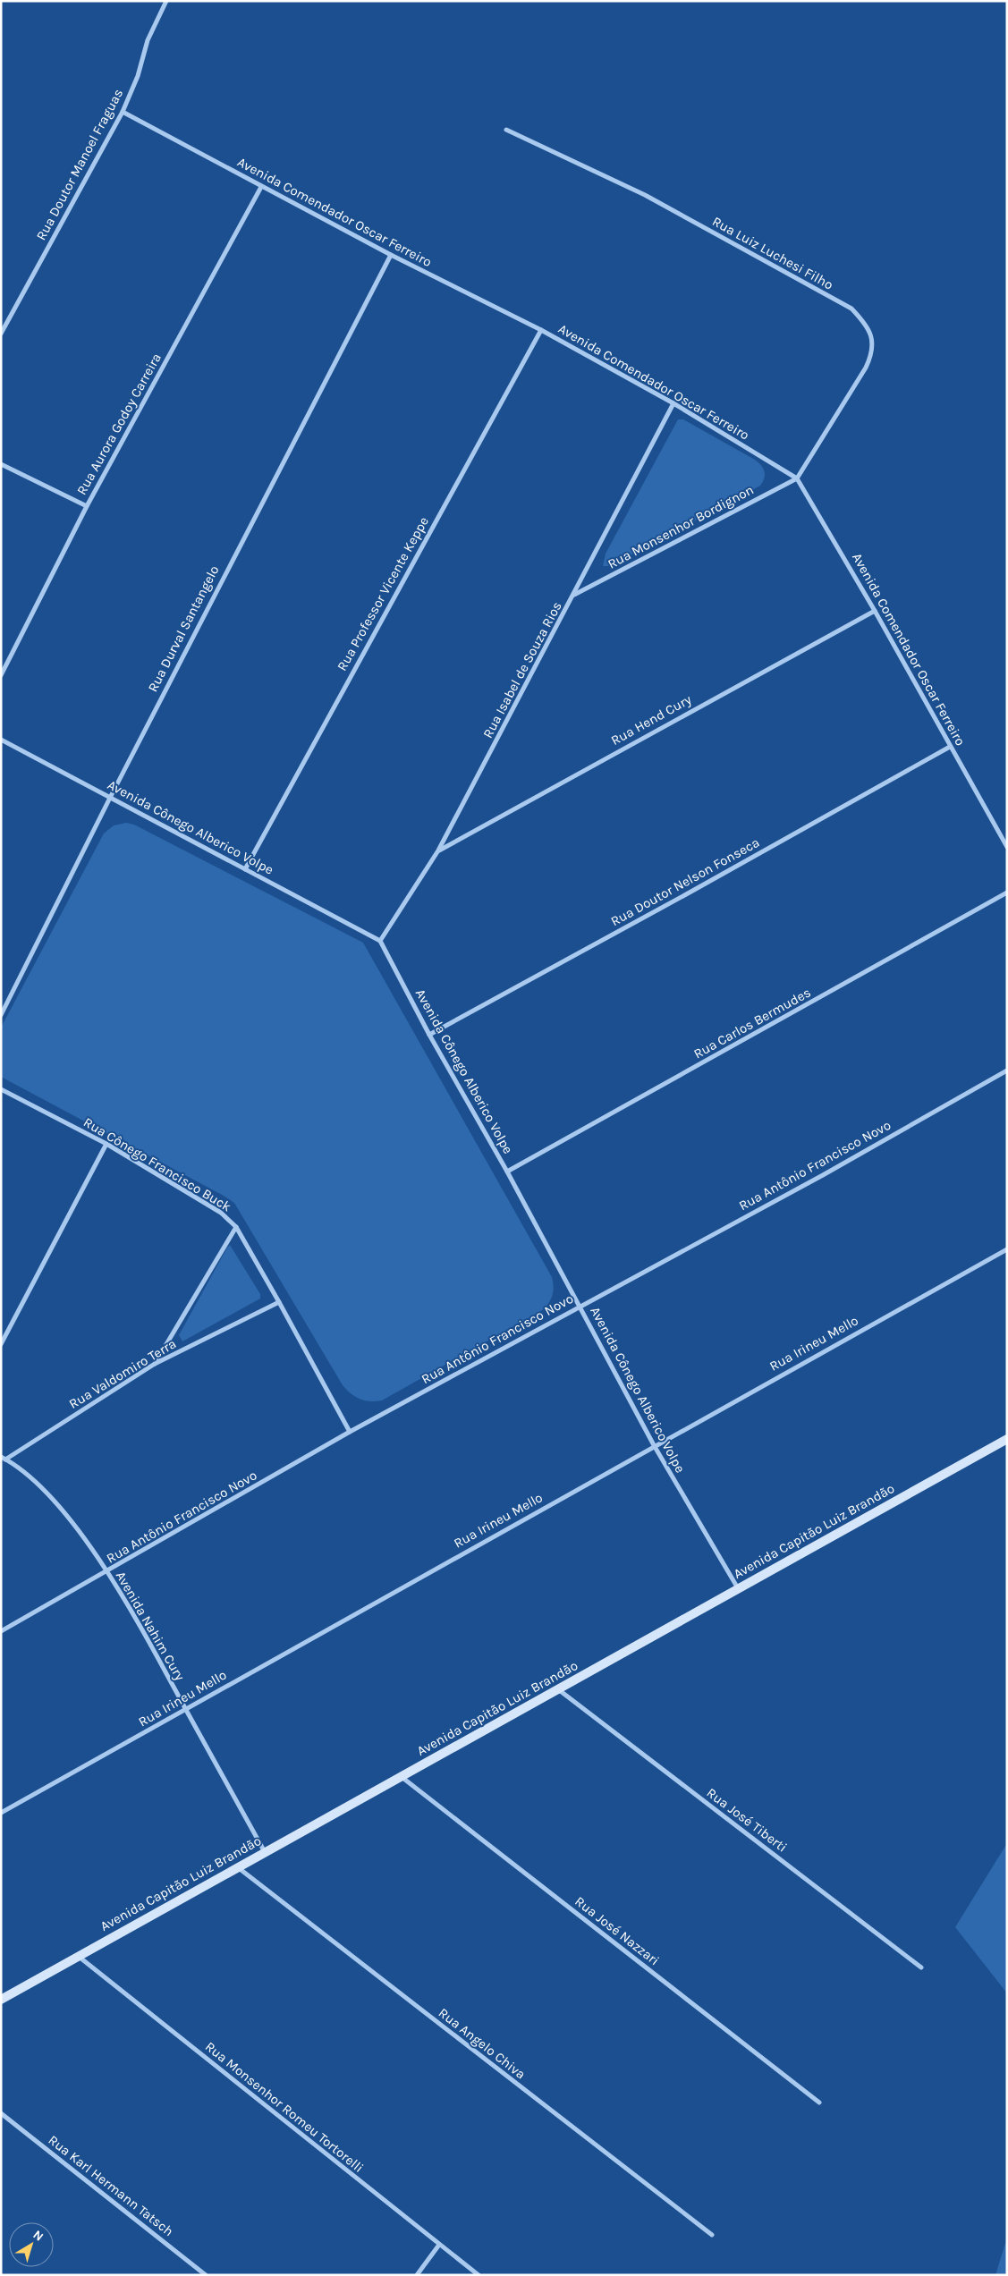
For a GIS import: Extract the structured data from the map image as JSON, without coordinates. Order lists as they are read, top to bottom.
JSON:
{
  "streets": {
    "main road": ["Avenida Capitão Luiz Brandão"],
    "street": [
      "Rua Doutor Manoel Fraguas",
      "Avenida Comendador Oscar Ferreiro",
      "Rua Luiz Luchesi Filho",
      "Rua Aurora Godoy Carreira",
      "Rua Monsenhor Bordignon",
      "Rua Professor Vicente Keppe",
      "Rua Durval Santangelo",
      "Rua Isabel de Souza Rios",
      "Rua Hend Cury",
      "Avenida Cônego Alberico Volpe",
      "Rua Doutor Nelson Fonseca",
      "Rua Carlos Bermudes",
      "Rua Cônego Francisco Buck",
      "Rua Antônio Francisco Novo",
      "Rua Irineu Mello",
      "Rua Valdomiro Terra",
      "Avenida Nahim Cury",
      "Rua José Tiberti",
      "Rua José Nazzari",
      "Rua Angelo Chiva",
      "Rua Monsenhor Romeu Tortorelli",
      "Rua Karl Hermann Tatsch"
    ]
  },
  "crossings": [
    ["Rua Doutor Manoel Fraguas", "Avenida Comendador Oscar Ferreiro"],
    ["Avenida Comendador Oscar Ferreiro", "Rua Luiz Luchesi Filho"],
    ["Avenida Comendador Oscar Ferreiro", "Rua Aurora Godoy Carreira"],
    ["Avenida Comendador Oscar Ferreiro", "Rua Monsenhor Bordignon"],
    ["Avenida Comendador Oscar Ferreiro", "Rua Professor Vicente Keppe"],
    ["Avenida Comendador Oscar Ferreiro", "Rua Durval Santangelo"],
    ["Avenida Comendador Oscar Ferreiro", "Rua Isabel de Souza Rios"],
    ["Avenida Comendador Oscar Ferreiro", "Rua Hend Cury"],
    ["Avenida Comendador Oscar Ferreiro", "Rua Doutor Nelson Fonseca"],
    ["Rua Luiz Luchesi Filho", "Rua Monsenhor Bordignon"],
    ["Rua Monsenhor Bordignon", "Rua Isabel de Souza Rios"],
    ["Rua Professor Vicente Keppe", "Avenida Cônego Alberico Volpe"],
    ["Rua Durval Santangelo", "Avenida Cônego Alberico Volpe"],
    ["Rua Isabel de Souza Rios", "Rua Hend Cury"],
    ["Rua Isabel de Souza Rios", "Avenida Cônego Alberico Volpe"],
    ["Avenida Cônego Alberico Volpe", "Rua Doutor Nelson Fonseca"],
    ["Avenida Cônego Alberico Volpe", "Rua Carlos Bermudes"],
    ["Avenida Cônego Alberico Volpe", "Rua Antônio Francisco Novo"],
    ["Avenida Cônego Alberico Volpe", "Rua Irineu Mello"],
    ["Avenida Cônego Alberico Volpe", "Avenida Capitão Luiz Brandão"],
    ["Rua Cônego Francisco Buck", "Rua Antônio Francisco Novo"],
    ["Rua Cônego Francisco Buck", "Rua Valdomiro Terra"],
    ["Rua Antônio Francisco Novo", "Avenida Nahim Cury"],
    ["Rua Irineu Mello", "Avenida Nahim Cury"],
    ["Rua Valdomiro Terra", "Avenida Nahim Cury"],
    ["Avenida Capitão Luiz Brandão", "Avenida Nahim Cury"],
    ["Avenida Capitão Luiz Brandão", "Rua José Tiberti"],
    ["Avenida Capitão Luiz Brandão", "Rua José Nazzari"],
    ["Avenida Capitão Luiz Brandão", "Rua Angelo Chiva"],
    ["Avenida Capitão Luiz Brandão", "Rua Monsenhor Romeu Tortorelli"]
  ],
  "north": "top right"
}
